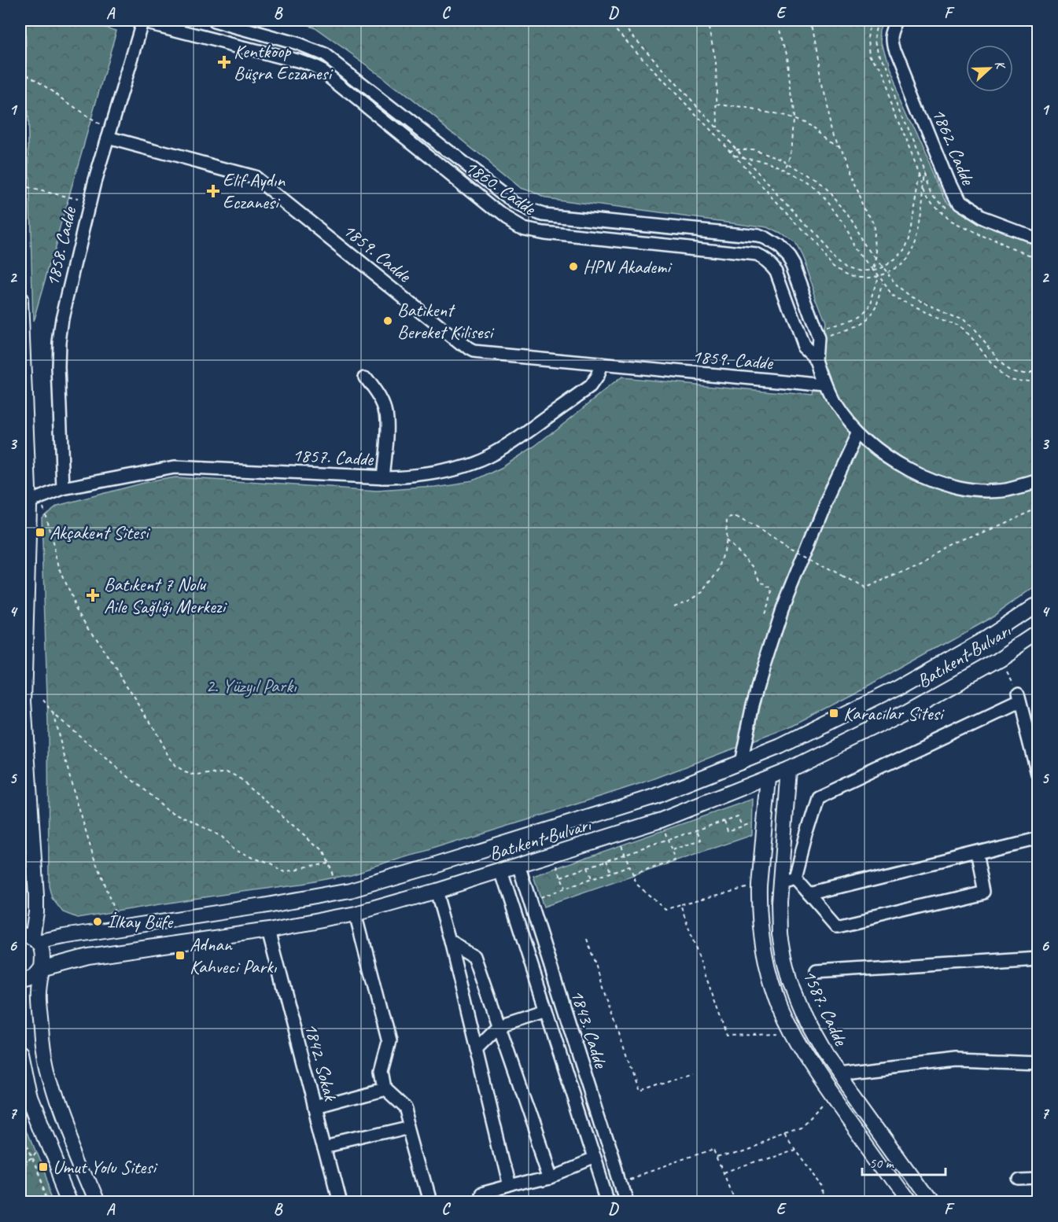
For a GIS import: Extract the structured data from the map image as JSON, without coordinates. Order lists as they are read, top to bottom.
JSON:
{
  "streets": {
    "main road": ["Batıkent Bulvarı", "1587. Cadde"],
    "street": [
      "1862. Cadde",
      "1860. Cadde",
      "1858. Cadde",
      "1859. Cadde",
      "1857. Cadde",
      "1843. Cadde",
      "1842. Sokak"
    ]
  },
  "crossings": [
    ["1860. Cadde", "1858. Cadde"],
    ["1860. Cadde", "1859. Cadde"],
    ["1858. Cadde", "1859. Cadde"],
    ["1858. Cadde", "1857. Cadde"],
    ["1859. Cadde", "1857. Cadde"],
    ["Batıkent Bulvarı", "1587. Cadde"],
    ["Batıkent Bulvarı", "1843. Cadde"],
    ["Batıkent Bulvarı", "1842. Sokak"]
  ],
  "parks": ["2. Yüzyıl Parkı"],
  "places": {
    "health": ["Kentkoop Büşra Eczanesi", "Elif Aydın Eczanesi", "Batıkent 7 Nolu Aile Sağlığı Merkezi"],
    "other": ["HPN Akademi", "Batıkent Bereket Kilisesi", "İlkay Büfe"],
    "transit": [
      "Akçakent Sitesi",
      "Karacılar Sitesi",
      "Adnan Kahveci Parkı",
      "Umut Yolu Sitesi"
    ]
  },
  "scale_bar": "50 m",
  "north": "right",
  "grid": {
    "columns": [
      "A",
      "B",
      "C",
      "D",
      "E",
      "F"
    ],
    "rows": [
      "1",
      "2",
      "3",
      "4",
      "5",
      "6",
      "7"
    ]
  }
}
